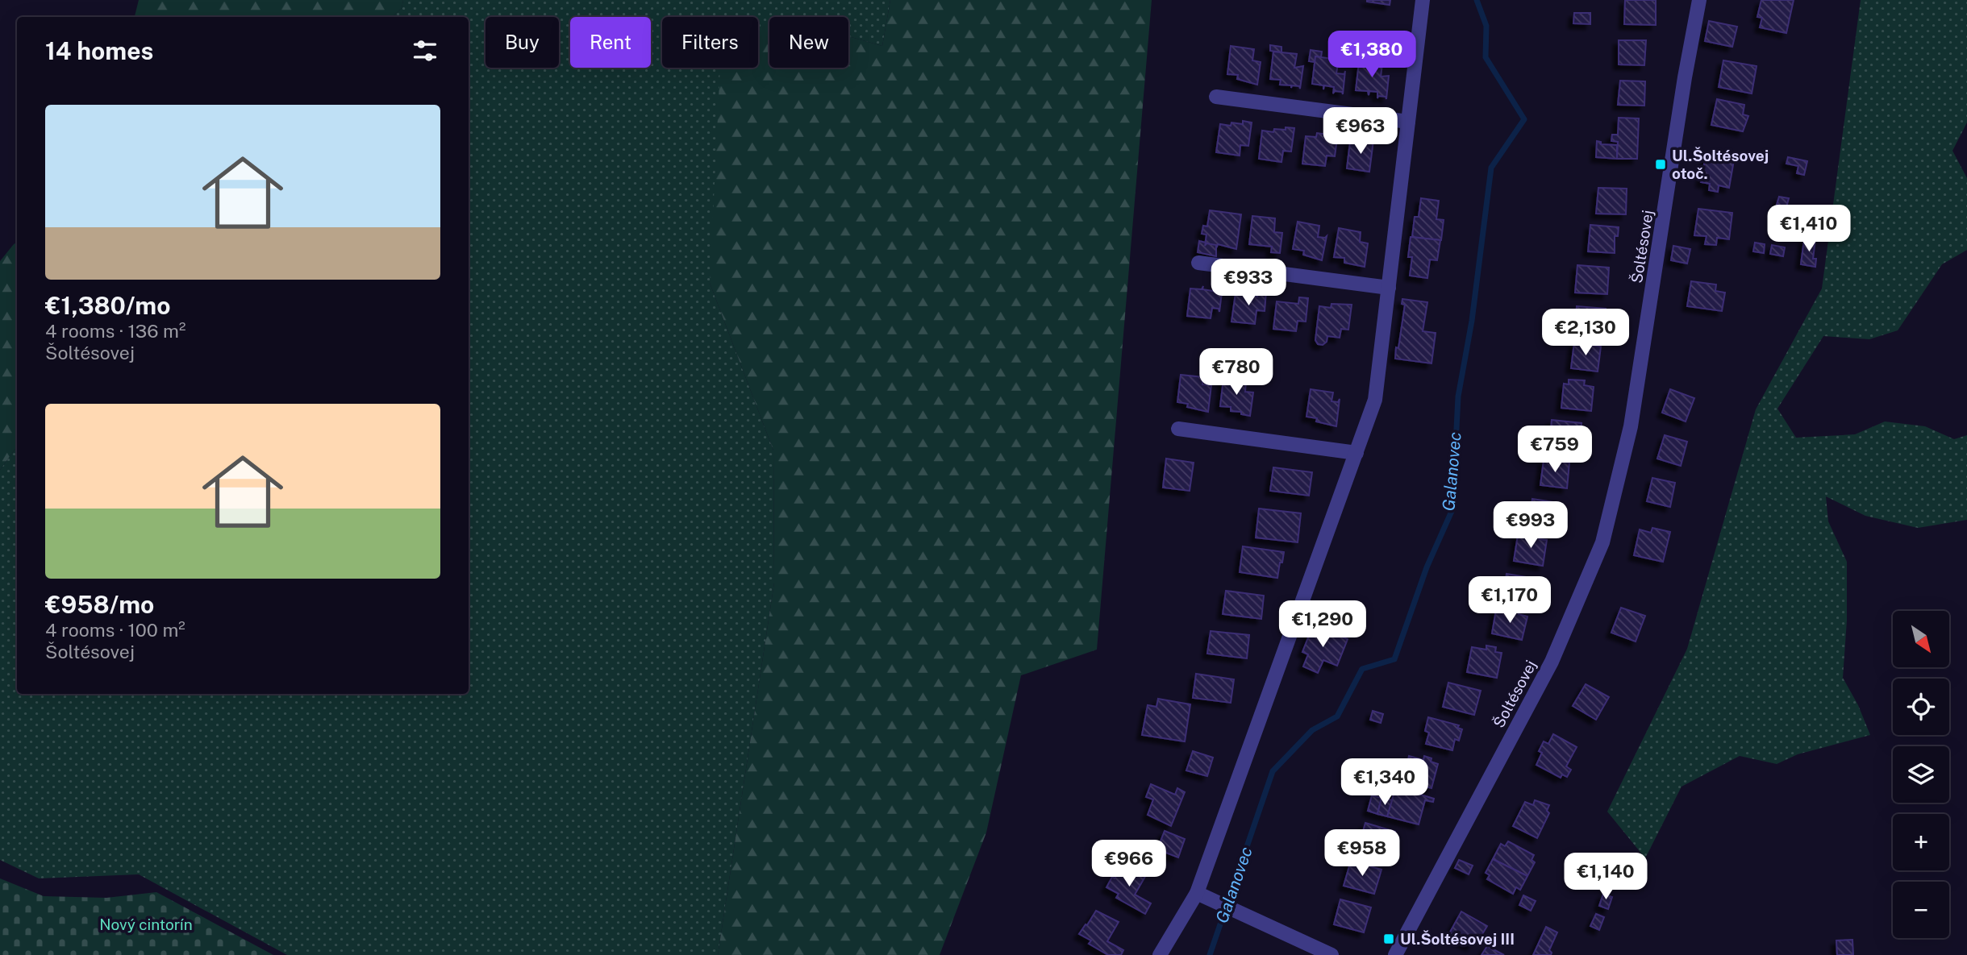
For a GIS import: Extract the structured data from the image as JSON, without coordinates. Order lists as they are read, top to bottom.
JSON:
{
  "streets": {
    "street": ["Šoltésovej"]
  },
  "water": ["Galanovec"],
  "parks": ["Nový cintorín"],
  "places": {
    "transit": ["Ul.Šoltésovej otoč.", "Ul.Šoltésovej III"]
  },
  "north": "bottom right",
  "page": {
    "chip": [
      "Buy",
      "Rent",
      "Filters",
      "New"
    ],
    "heading": "14 homes",
    "price": [
      "€1,380",
      "€963",
      "€1,410",
      "€933",
      "€2,130",
      "€780",
      "€759",
      "€993",
      "€1,170",
      "€1,290",
      "€1,340",
      "€958",
      "€966",
      "€1,140"
    ],
    "list": [
      {
        "name": "€1,380/mo",
        "note": "4 rooms · 136 m² · Šoltésovej"
      },
      {
        "name": "€958/mo",
        "note": "4 rooms · 100 m² · Šoltésovej"
      }
    ],
    "map_buttons": ["+", "−"]
  }
}
